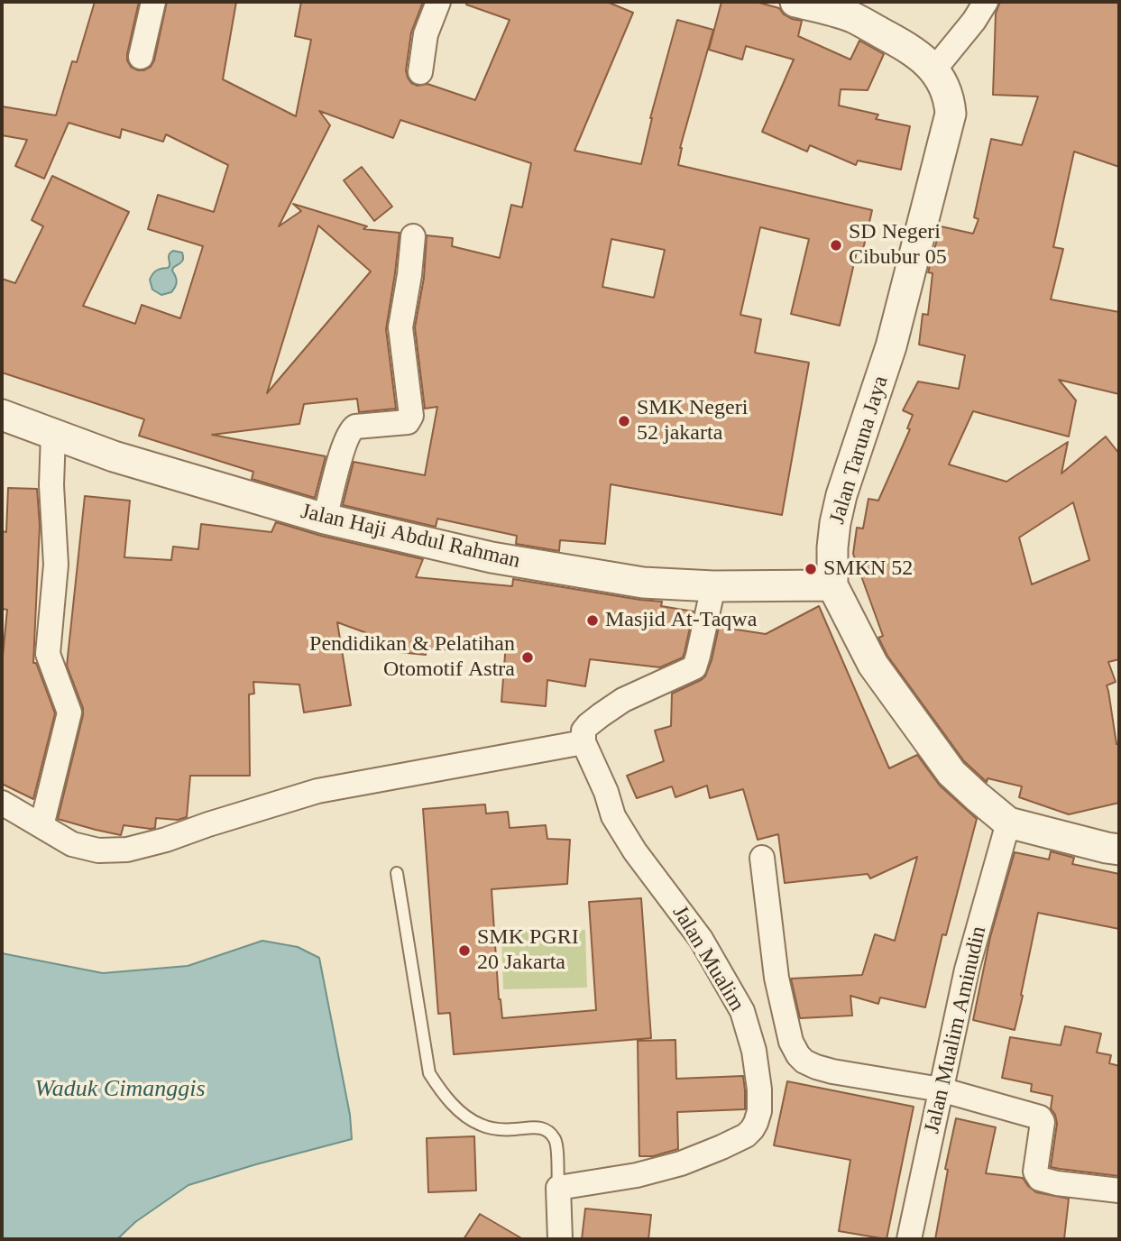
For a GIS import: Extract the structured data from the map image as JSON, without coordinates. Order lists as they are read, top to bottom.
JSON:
{
  "streets": {
    "street": [
      "Jalan Taruna Jaya",
      "Jalan Haji Abdul Rahman",
      "Jalan Mualim",
      "Jalan Mualim Aminudin"
    ]
  },
  "crossings": [
    ["Jalan Taruna Jaya", "Jalan Haji Abdul Rahman"],
    ["Jalan Taruna Jaya", "Jalan Mualim Aminudin"]
  ],
  "water": ["Waduk Cimanggis"],
  "places": [
    "SD Negeri Cibubur 05",
    "SMK Negeri 52 jakarta",
    "SMKN 52",
    "Masjid At-Taqwa",
    "Pendidikan & Pelatihan Otomotif Astra",
    "SMK PGRI 20 Jakarta"
  ]
}
